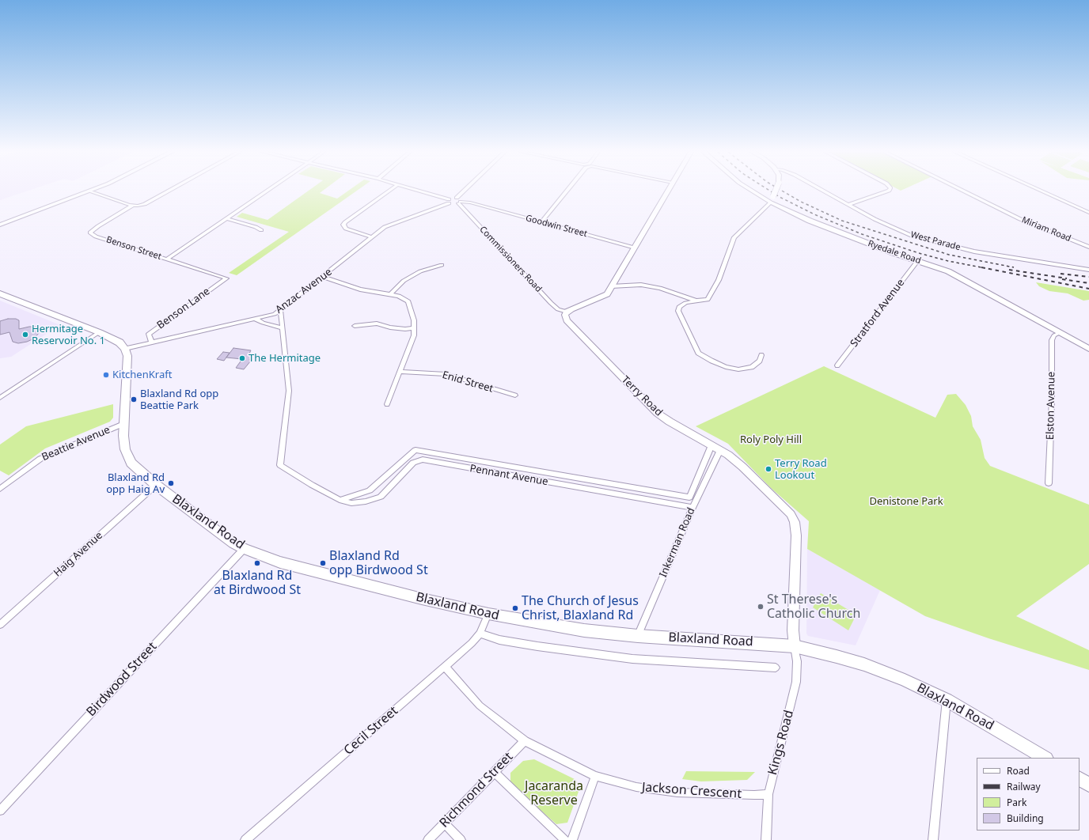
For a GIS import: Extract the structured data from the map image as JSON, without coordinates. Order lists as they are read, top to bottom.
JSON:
{
  "streets": {
    "main road": ["Blaxland Road"],
    "street": [
      "Goodwin Street",
      "Miriam Road",
      "West Parade",
      "Benson Street",
      "Ryedale Road",
      "Commissioners Road",
      "Anzac Avenue",
      "Benson Lane",
      "Stratford Avenue",
      "Enid Street",
      "Terry Road",
      "Elston Avenue",
      "Beattie Avenue",
      "Pennant Avenue",
      "Inkerman Road",
      "Haig Avenue",
      "Birdwood Street",
      "Cecil Street",
      "Kings Road",
      "Richmond Street",
      "Jackson Crescent"
    ]
  },
  "crossings": [
    ["Goodwin Street", "Commissioners Road"],
    ["Goodwin Street", "Anzac Avenue"],
    ["Benson Street", "Benson Lane"],
    ["Ryedale Road", "Stratford Avenue"],
    ["Ryedale Road", "Elston Avenue"],
    ["Commissioners Road", "Terry Road"],
    ["Anzac Avenue", "Benson Lane"],
    ["Anzac Avenue", "Pennant Avenue"],
    ["Anzac Avenue", "Blaxland Road"],
    ["Terry Road", "Blaxland Road"],
    ["Terry Road", "Inkerman Road"],
    ["Terry Road", "Kings Road"],
    ["Beattie Avenue", "Blaxland Road"],
    ["Pennant Avenue", "Inkerman Road"],
    ["Blaxland Road", "Inkerman Road"],
    ["Blaxland Road", "Haig Avenue"],
    ["Blaxland Road", "Birdwood Street"],
    ["Blaxland Road", "Cecil Street"],
    ["Blaxland Road", "Kings Road"],
    ["Cecil Street", "Jackson Crescent"],
    ["Kings Road", "Jackson Crescent"],
    ["Richmond Street", "Jackson Crescent"]
  ],
  "parks": ["Roly Poly Hill", "Denistone Park", "Jacaranda Reserve"],
  "places": [
    "Hermitage Reservoir No. 1",
    "The Hermitage",
    "KitchenKraft",
    "Blaxland Rd opp Beattie Park",
    "Terry Road Lookout",
    "Blaxland Rd opp Haig Av",
    "Blaxland Rd at Birdwood St",
    "Blaxland Rd opp Birdwood St",
    "St Therese's Catholic Church",
    "The Church of Jesus Christ, Blaxland Rd"
  ],
  "legend": [
    "Road",
    "Railway",
    "Park",
    "Building"
  ]
}
